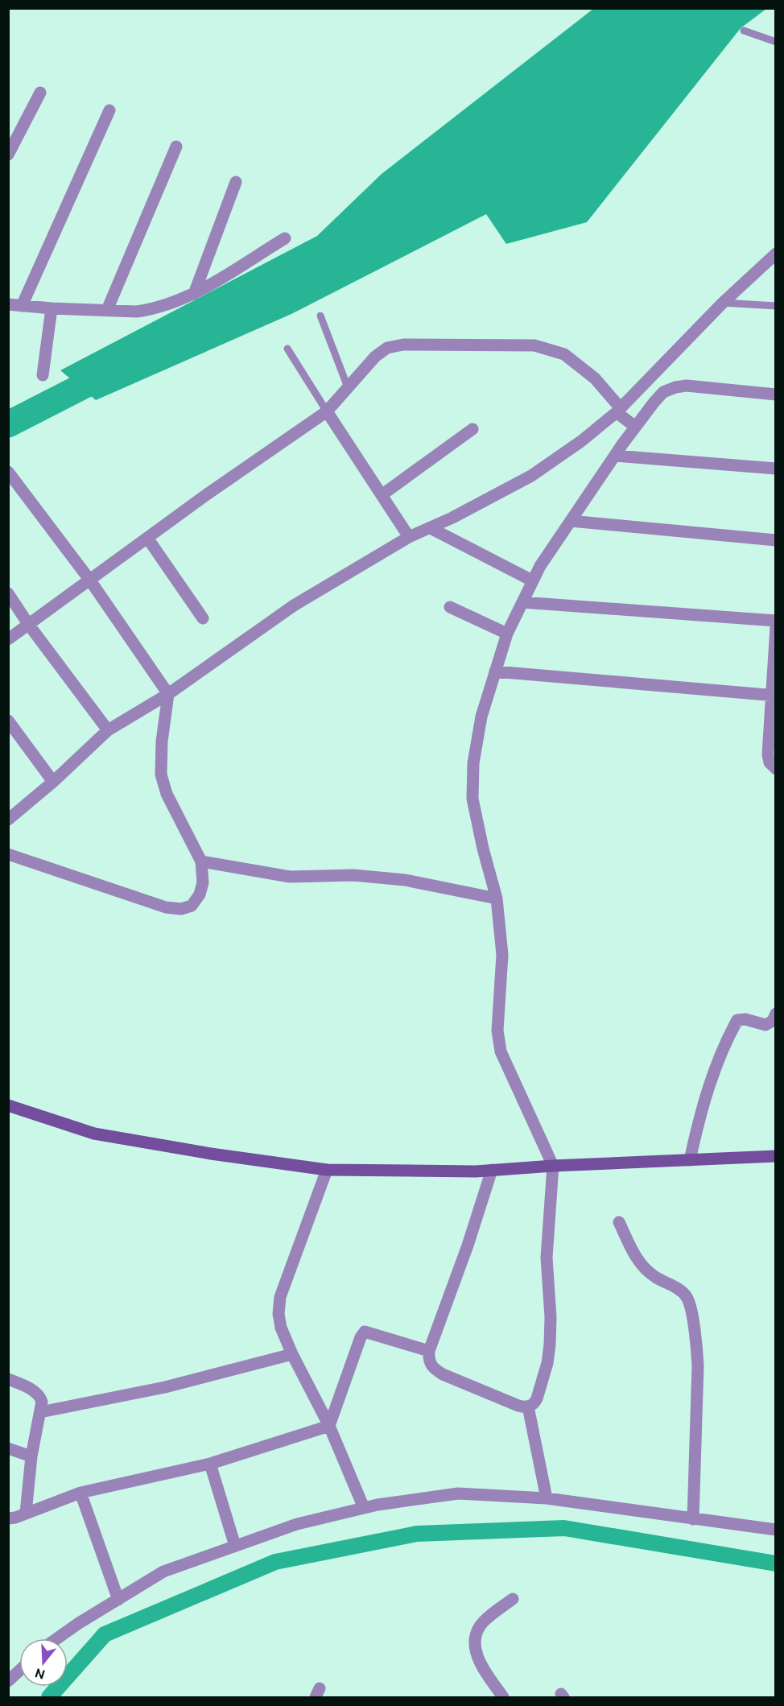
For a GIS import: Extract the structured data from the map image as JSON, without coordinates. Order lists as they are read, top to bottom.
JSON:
{
  "north": "bottom"
}
